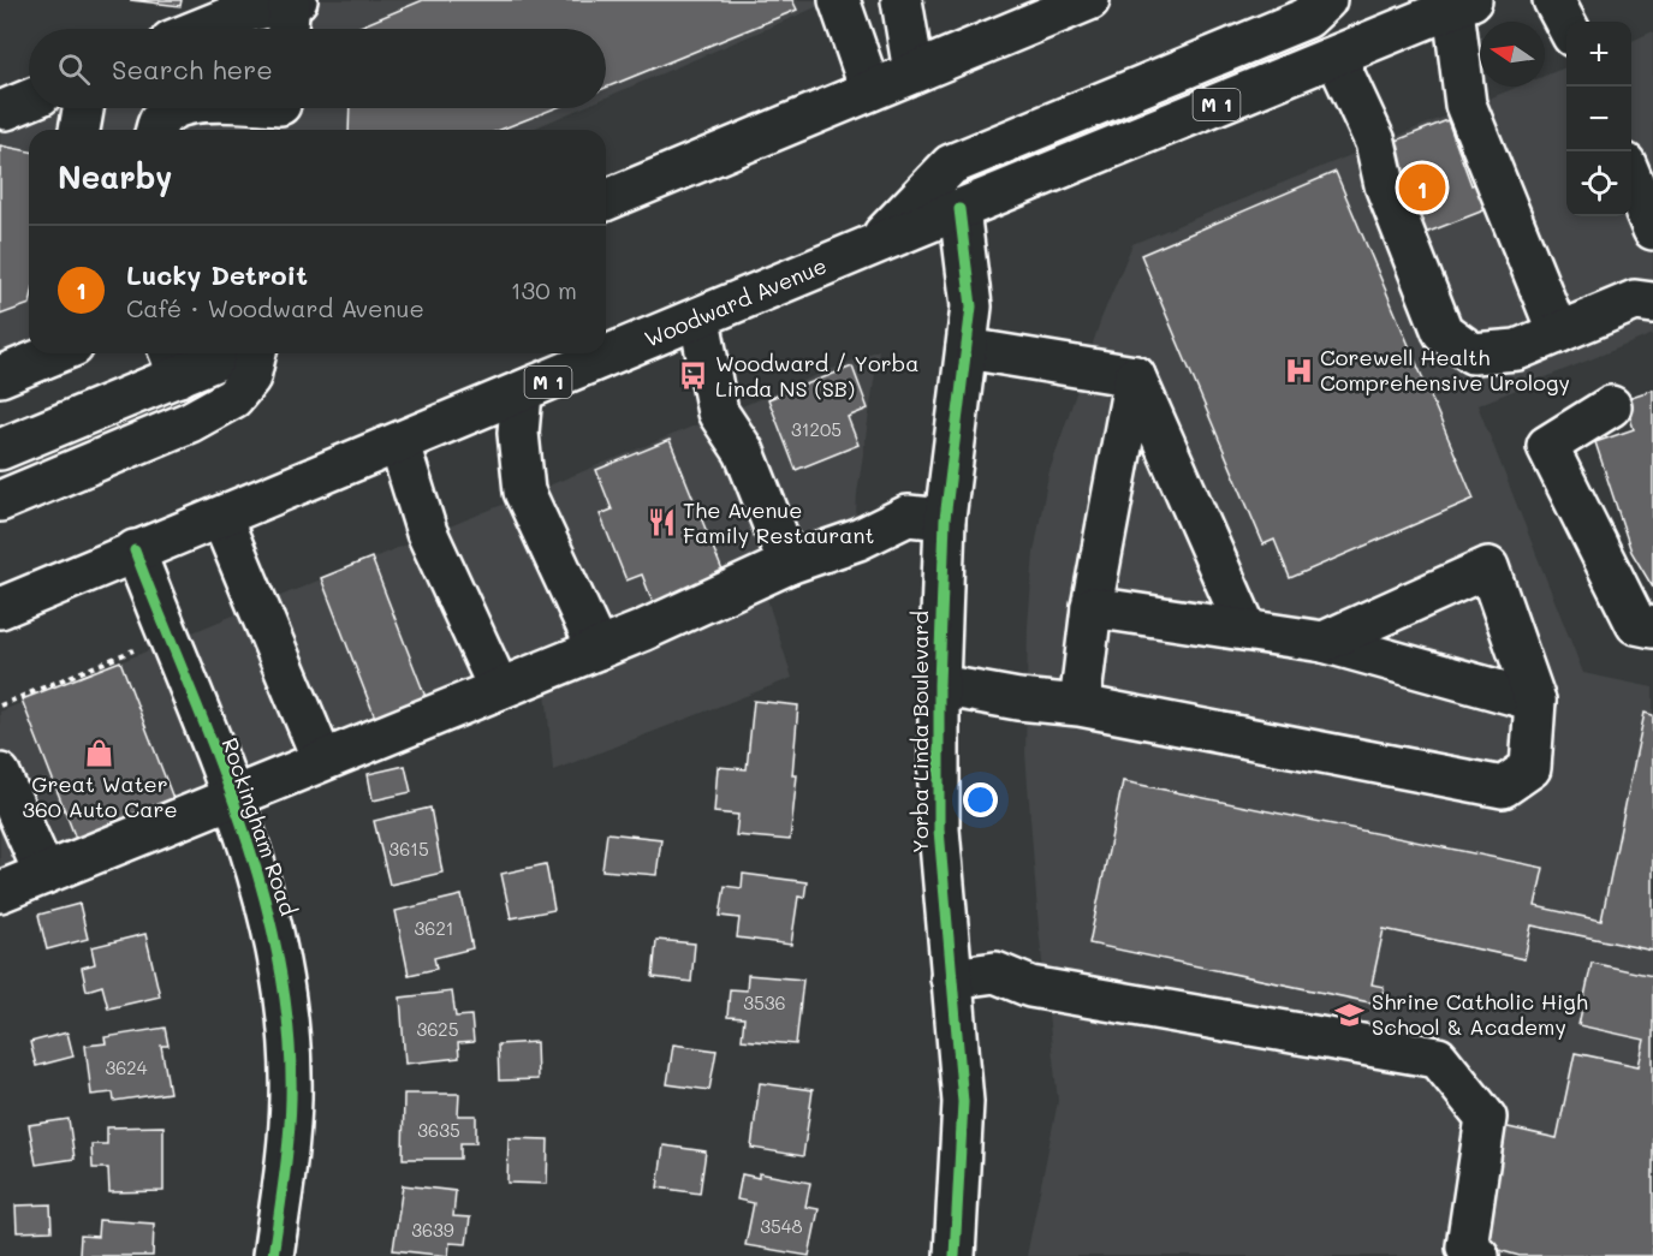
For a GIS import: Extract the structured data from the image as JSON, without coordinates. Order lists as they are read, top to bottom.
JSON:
{
  "streets": {
    "main road": [
      "M 1",
      "Woodward Avenue",
      "Yorba Linda Boulevard",
      "Rockingham Road"
    ]
  },
  "crossings": [
    ["Woodward Avenue", "Yorba Linda Boulevard"],
    ["Woodward Avenue", "Rockingham Road"]
  ],
  "places": {
    "hospital": ["Corewell Health Comprehensive Urology"],
    "bus stop": ["Woodward / Yorba Linda NS (SB)"],
    "restaurant": ["The Avenue Family Restaurant"],
    "shop": ["Great Water 360 Auto Care"],
    "school or university": ["Shrine Catholic High School & Academy"]
  },
  "house_numbers": [
    "31205",
    "3615",
    "3621",
    "3536",
    "3625",
    "3624",
    "3635",
    "3548",
    "3639"
  ],
  "north": "left",
  "page": {
    "map_buttons": ["+", "−"],
    "search": "Search here",
    "heading": "Nearby",
    "pins": "1",
    "list": [
      {
        "mark": "1",
        "name": "Lucky Detroit",
        "note": "Café · Woodward Avenue",
        "value": "130 m"
      }
    ]
  }
}
